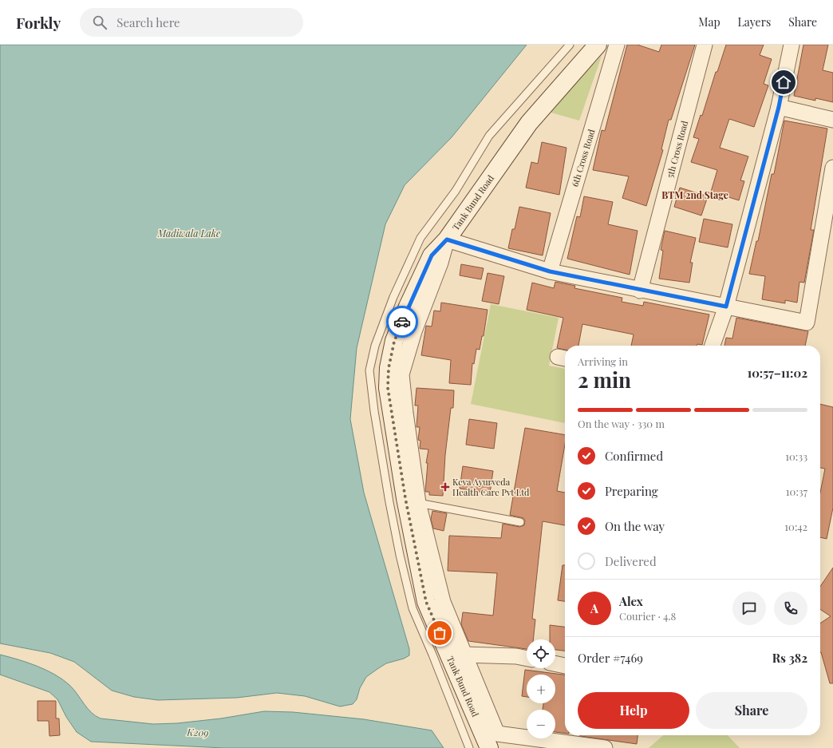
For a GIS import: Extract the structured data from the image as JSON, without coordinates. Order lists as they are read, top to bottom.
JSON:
{
  "streets": {
    "main road": ["Tank Bund Road"],
    "street": ["5th Cross Road", "6th Cross Road"]
  },
  "districts": ["BTM 2nd Stage"],
  "water": ["Madiwala Lake", "K209"],
  "places": {
    "health": ["Keva Ayurveda Health Care Pvt Ltd"]
  },
  "page": {
    "header": "Forkly",
    "search": "Search here",
    "nav": ["Map", "Layers", "Share"],
    "heading": ["2 min", "Arriving in", "10:57–11:02"],
    "panel": [
      "Alex",
      "Courier · 4.8",
      "Order #7469",
      "Rs 382"
    ],
    "bar": "On the way · 330 m",
    "list": [
      ["Confirmed", "10:33"],
      ["Preparing", "10:37"],
      ["On the way", "10:42"],
      "Delivered"
    ],
    "round": "A",
    "map_buttons": ["+", "−"],
    "buttons": ["Help", "Share"]
  }
}
